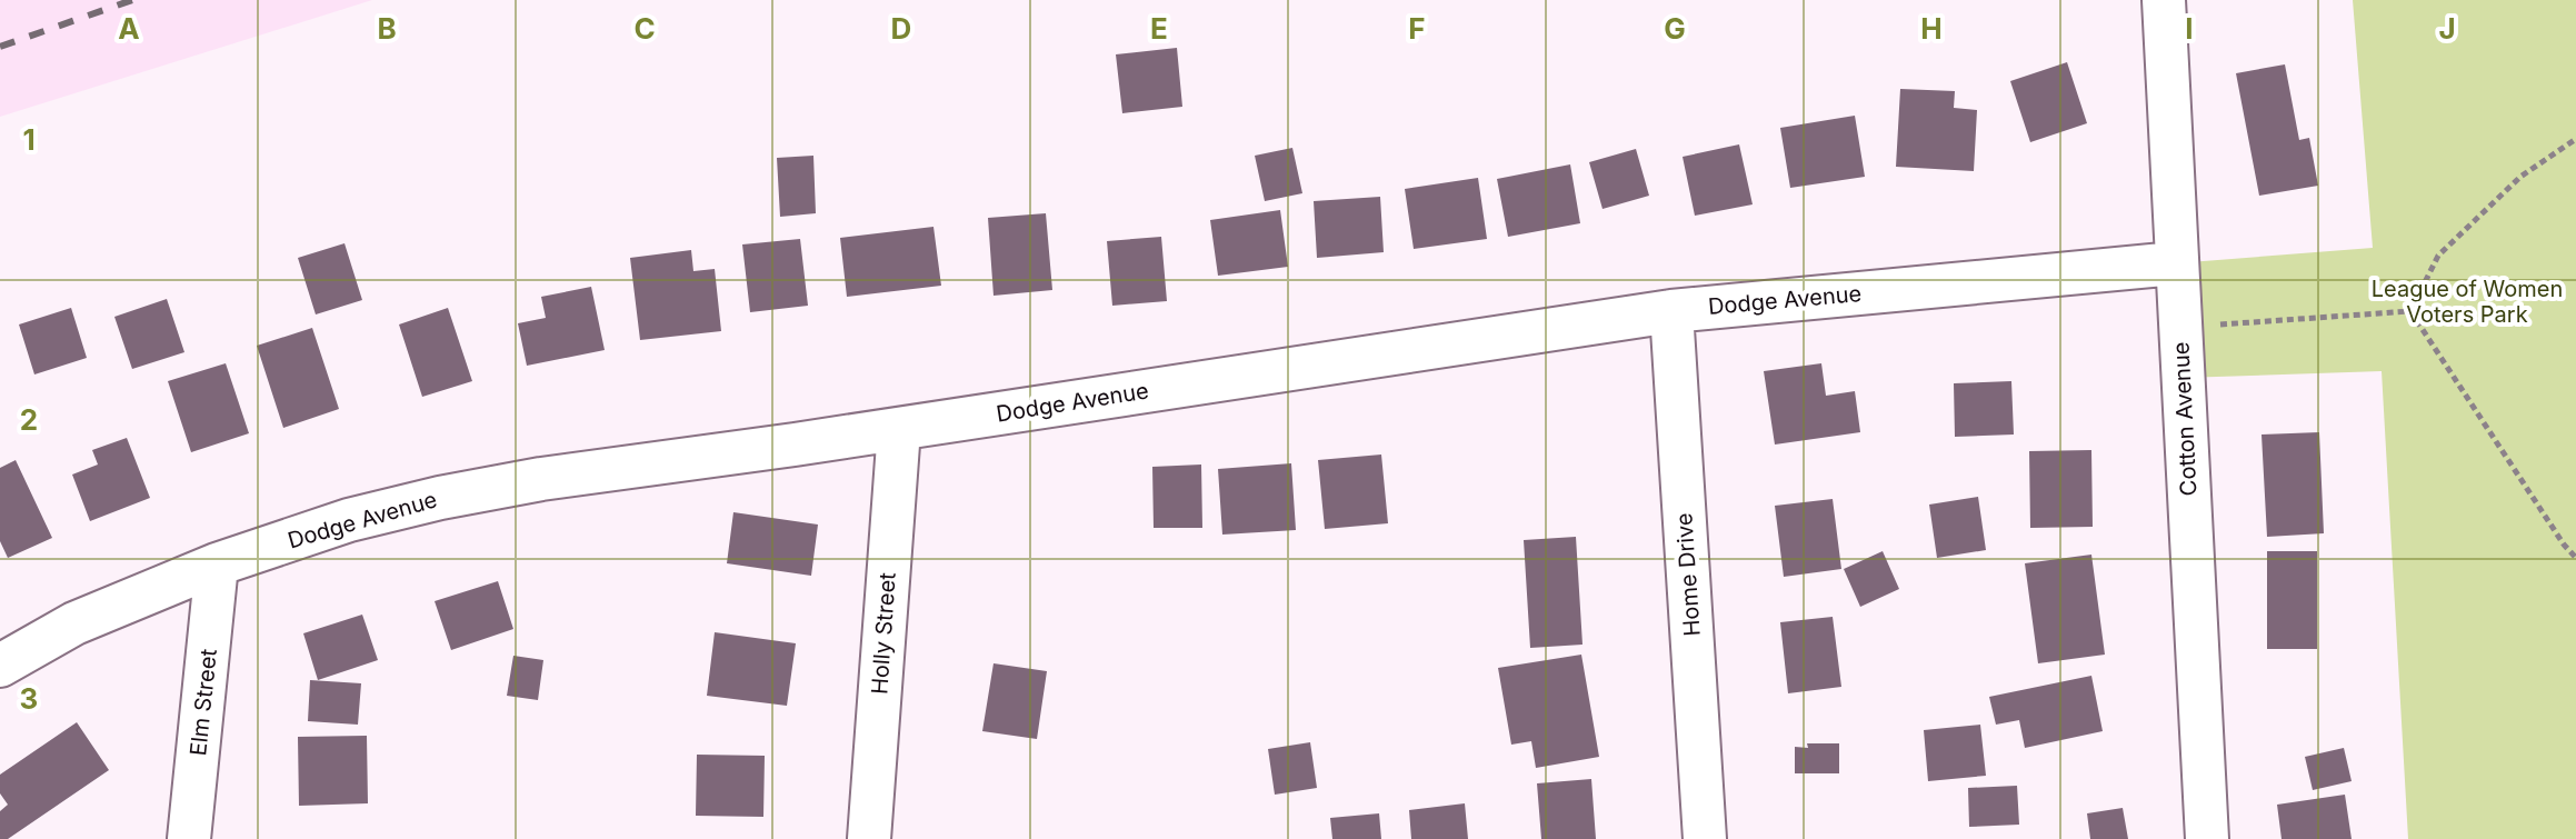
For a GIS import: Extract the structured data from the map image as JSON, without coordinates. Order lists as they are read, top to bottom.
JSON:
{
  "streets": {
    "street": [
      "Dodge Avenue",
      "Cotton Avenue",
      "Home Drive",
      "Holly Street",
      "Elm Street"
    ]
  },
  "crossings": [
    ["Dodge Avenue", "Cotton Avenue"],
    ["Dodge Avenue", "Home Drive"],
    ["Dodge Avenue", "Holly Street"],
    ["Dodge Avenue", "Elm Street"]
  ],
  "parks": ["League of Women Voters Park"],
  "grid": {
    "columns": [
      "A",
      "B",
      "C",
      "D",
      "E",
      "F",
      "G",
      "H",
      "I",
      "J"
    ],
    "rows": ["1", "2", "3"]
  }
}
